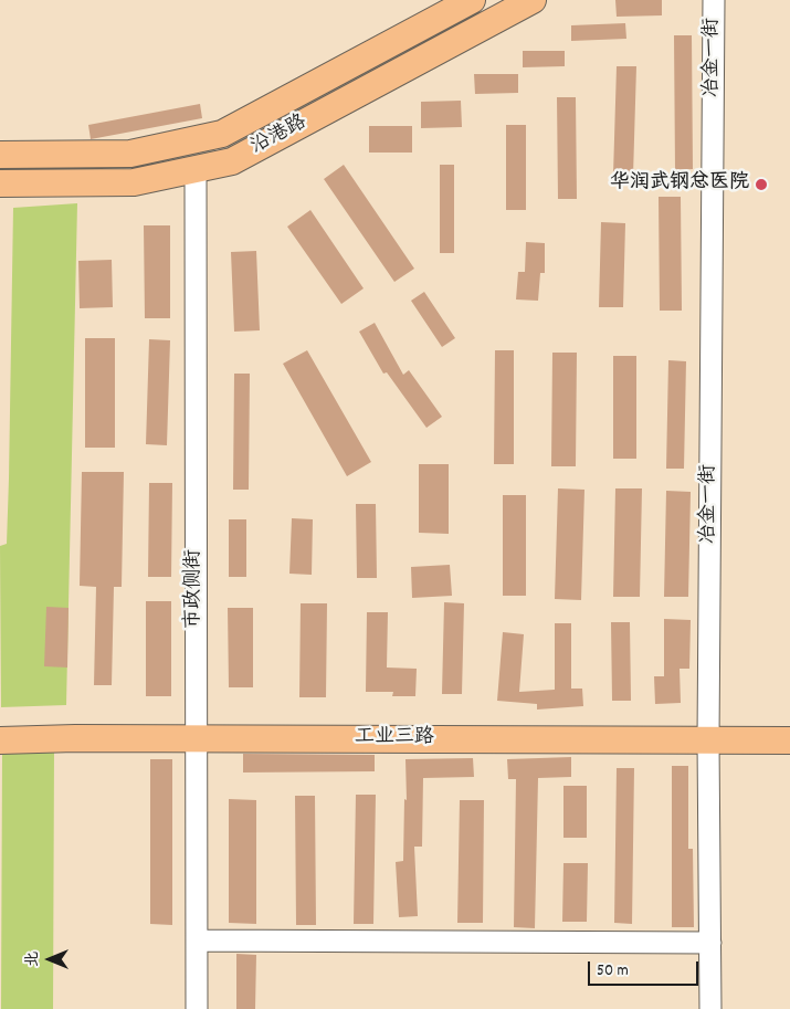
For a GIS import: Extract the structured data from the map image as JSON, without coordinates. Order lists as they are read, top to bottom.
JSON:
{
  "streets": {
    "main road": ["沿港路", "工业三路"],
    "street": ["冶金一街", "市政侧街"]
  },
  "crossings": [
    ["冶金一街", "工业三路"],
    ["沿港路", "市政侧街"],
    ["市政侧街", "工业三路"]
  ],
  "places": ["华润武钢总医院"],
  "scale_bar": "50 m",
  "north": "left"
}
